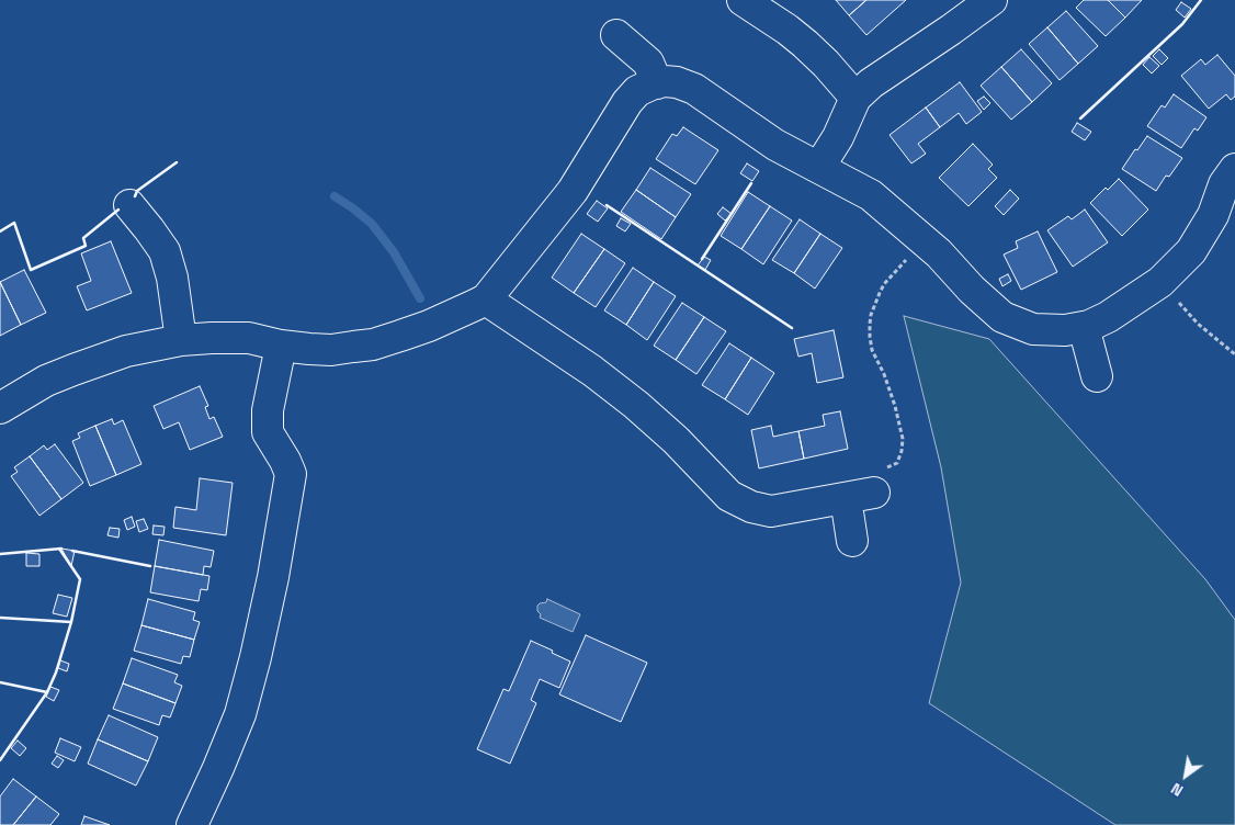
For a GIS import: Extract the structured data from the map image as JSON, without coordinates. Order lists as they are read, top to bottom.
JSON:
{
  "north": "bottom left"
}
